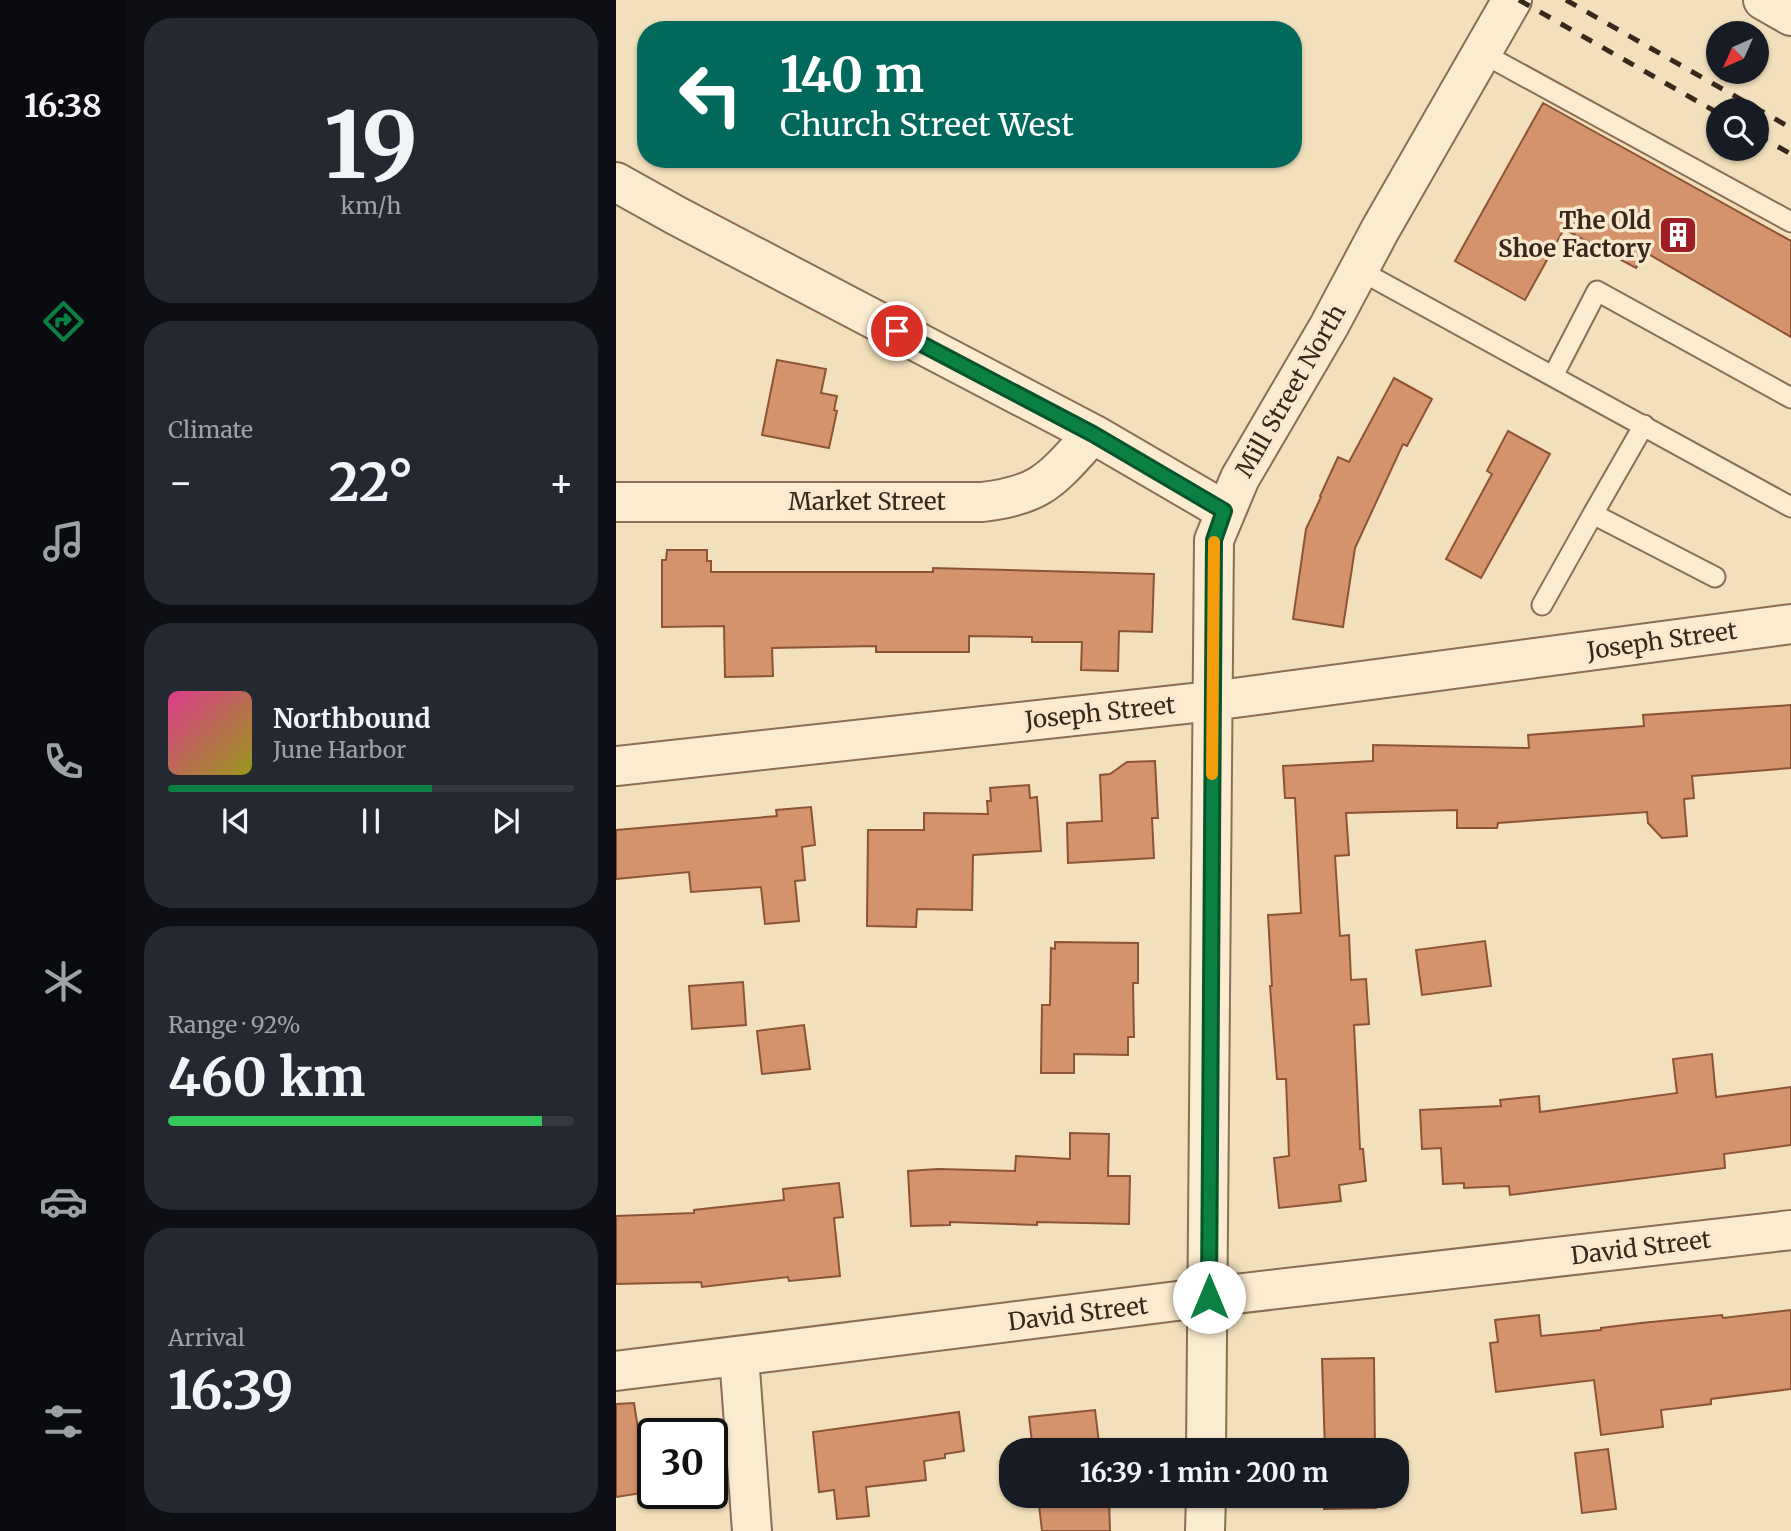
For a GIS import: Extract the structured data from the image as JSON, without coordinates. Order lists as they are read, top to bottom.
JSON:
{
  "streets": {
    "street": [
      "Mill Street North",
      "Market Street",
      "Joseph Street",
      "David Street"
    ]
  },
  "crossings": [
    ["Mill Street North", "Joseph Street"],
    ["Mill Street North", "David Street"]
  ],
  "places": {
    "building": ["The Old Shoe Factory"]
  },
  "north": "bottom left",
  "page": {
    "tabs": "16:38",
    "tile": [
      ["19", "km/h"],
      "Climate",
      ["Range · 92%", "460 km"],
      ["Arrival", "16:39"]
    ],
    "turn": ["140 m", "Church Street West"],
    "heat": ["−", "22°", "+"],
    "song": ["Northbound", "June Harbor"],
    "limit": "30",
    "trip": "16:39 · 1 min · 200 m"
  }
}
